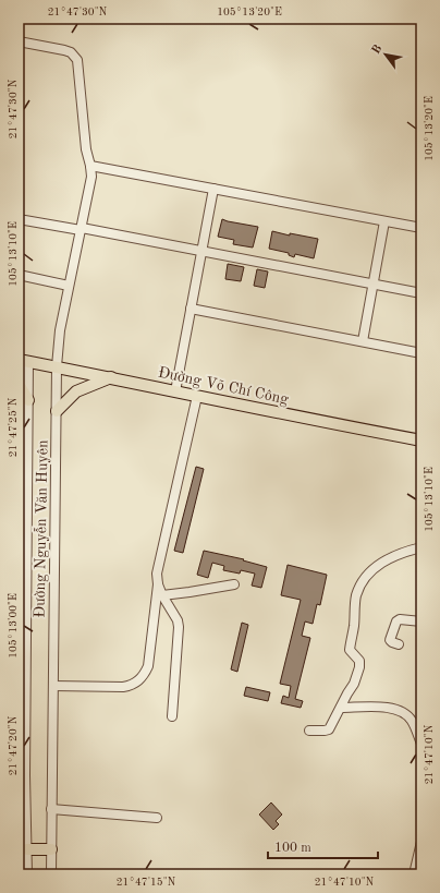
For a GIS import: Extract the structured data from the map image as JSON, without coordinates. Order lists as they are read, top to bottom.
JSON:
{
  "streets": {
    "main road": ["Đường Võ Chí Công"],
    "street": ["Đường Nguyễn Văn Huyên"]
  },
  "crossings": [
    ["Đường Võ Chí Công", "Đường Nguyễn Văn Huyên"]
  ],
  "scale_bar": "100 m",
  "north": "top left",
  "coordinates": [
    "21°47'30\"N",
    "105°13'20\"E",
    "105°13'10\"E",
    "21°47'25\"N",
    "105°13'00\"E",
    "21°47'20\"N",
    "21°47'10\"N",
    "21°47'15\"N"
  ]
}
